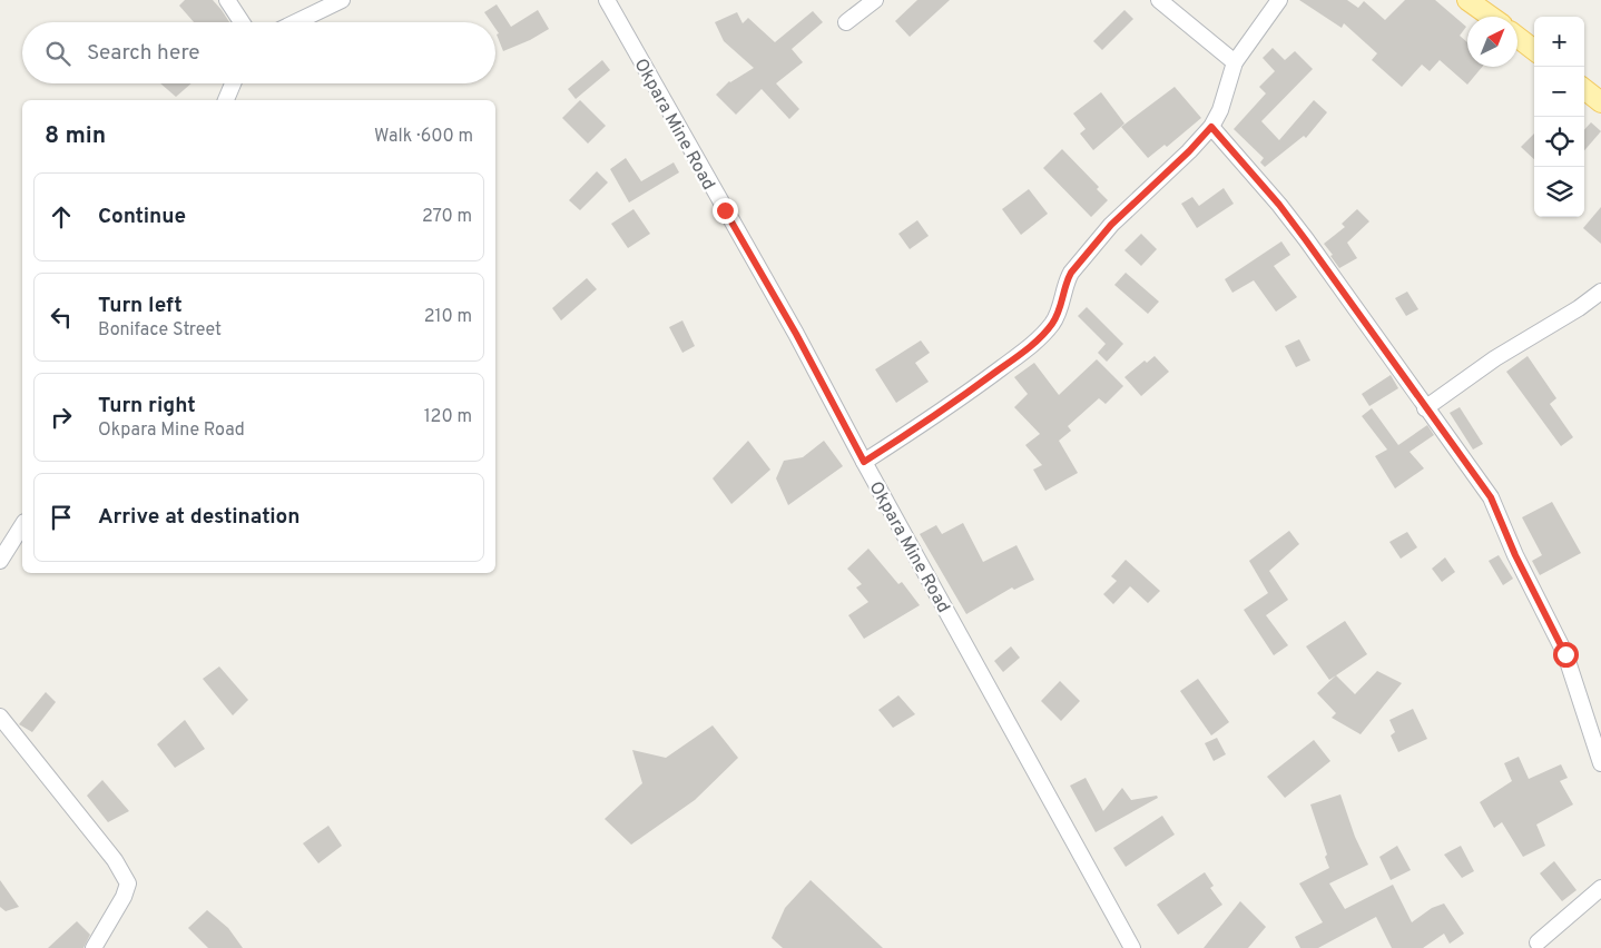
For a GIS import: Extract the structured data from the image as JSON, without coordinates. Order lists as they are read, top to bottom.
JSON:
{
  "streets": {
    "street": ["Okpara Mine Road"]
  },
  "north": "top right",
  "page": {
    "map_buttons": ["+", "−"],
    "search": "Search here",
    "heading": ["8 min", "Walk · 600 m"],
    "list": [
      ["Continue", "270 m"],
      ["Turn left", "Boniface Street", "210 m"],
      ["Turn right", "Okpara Mine Road", "120 m"],
      "Arrive at destination"
    ]
  }
}
